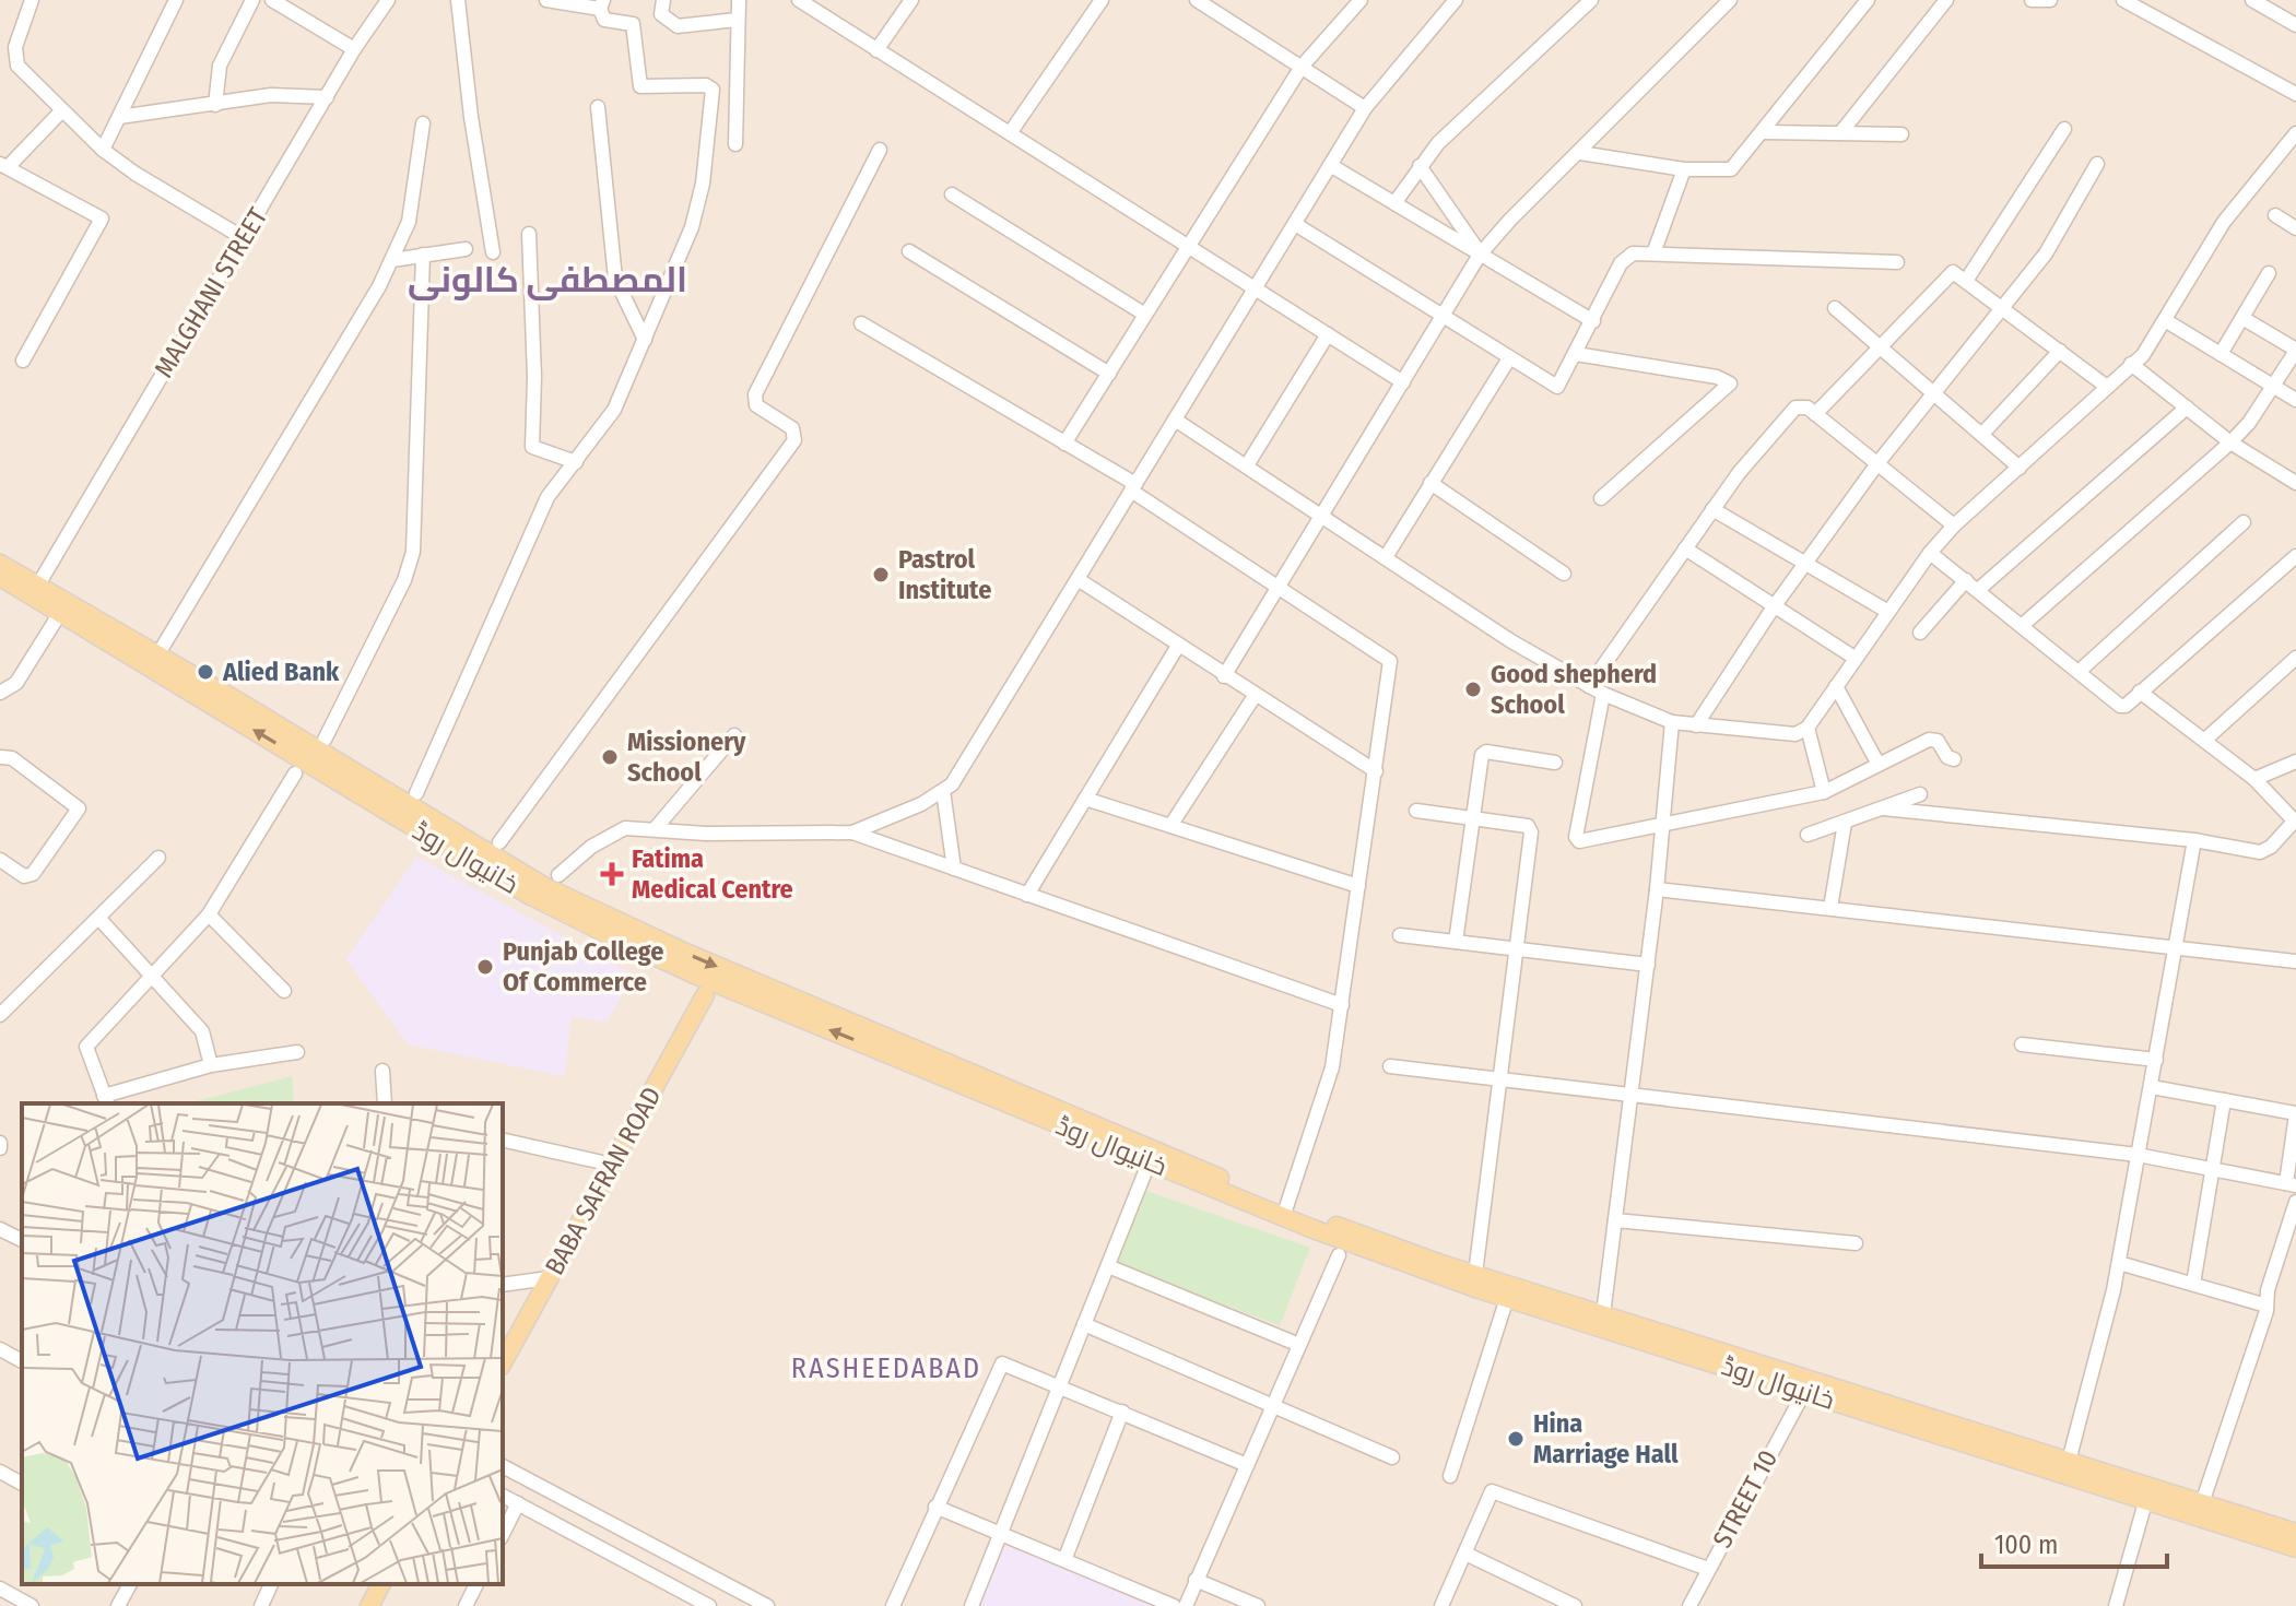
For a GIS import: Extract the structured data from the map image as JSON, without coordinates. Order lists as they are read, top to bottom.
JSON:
{
  "streets": {
    "main road": ["خانیوال روڈ", "BABA SAFRAN ROAD"],
    "street": ["MALGHANI STREET", "STREET 10"]
  },
  "crossings": [
    ["MALGHANI STREET", "خانیوال روڈ"],
    ["خانیوال روڈ", "STREET 10"]
  ],
  "districts": ["المصطفی کالونی", "RASHEEDABAD"],
  "places": {
    "other": [
      "Pastrol Institute",
      "Alied Bank",
      "Good shepherd School",
      "Missionery School",
      "Punjab College Of Commerce",
      "Hina Marriage Hall"
    ],
    "health": ["Fatima Medical Centre"]
  },
  "scale_bar": "100 m"
}
